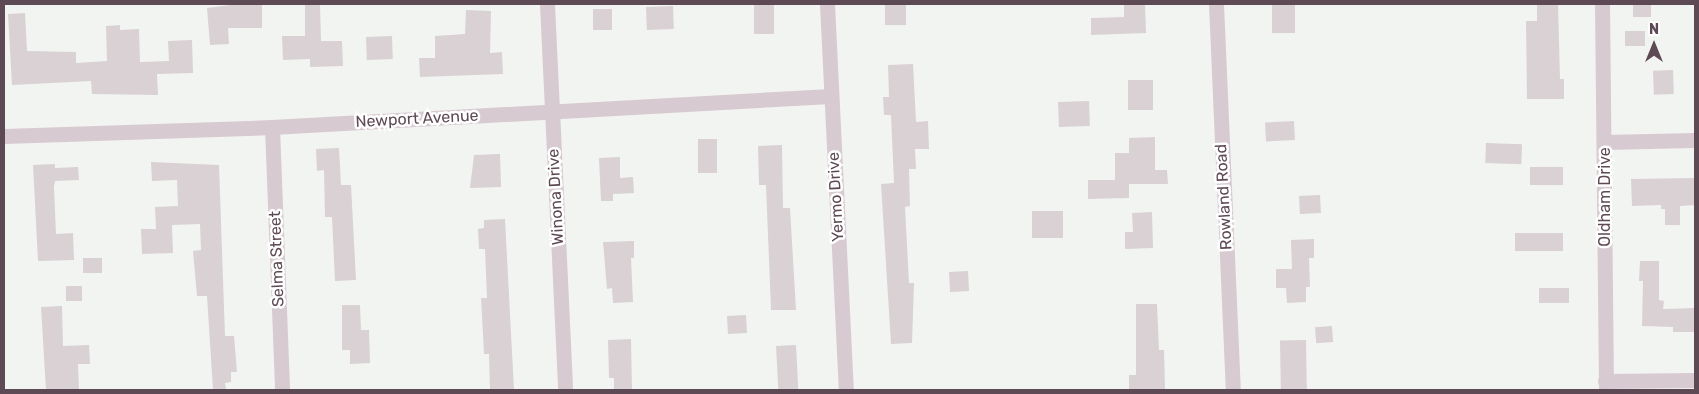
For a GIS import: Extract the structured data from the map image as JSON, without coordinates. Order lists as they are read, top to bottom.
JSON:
{
  "streets": {
    "street": [
      "Newport Avenue",
      "Winona Drive",
      "Yermo Drive",
      "Rowland Road",
      "Oldham Drive",
      "Selma Street"
    ]
  },
  "crossings": [
    ["Newport Avenue", "Winona Drive"],
    ["Newport Avenue", "Yermo Drive"],
    ["Newport Avenue", "Selma Street"]
  ],
  "north": "top"
}
